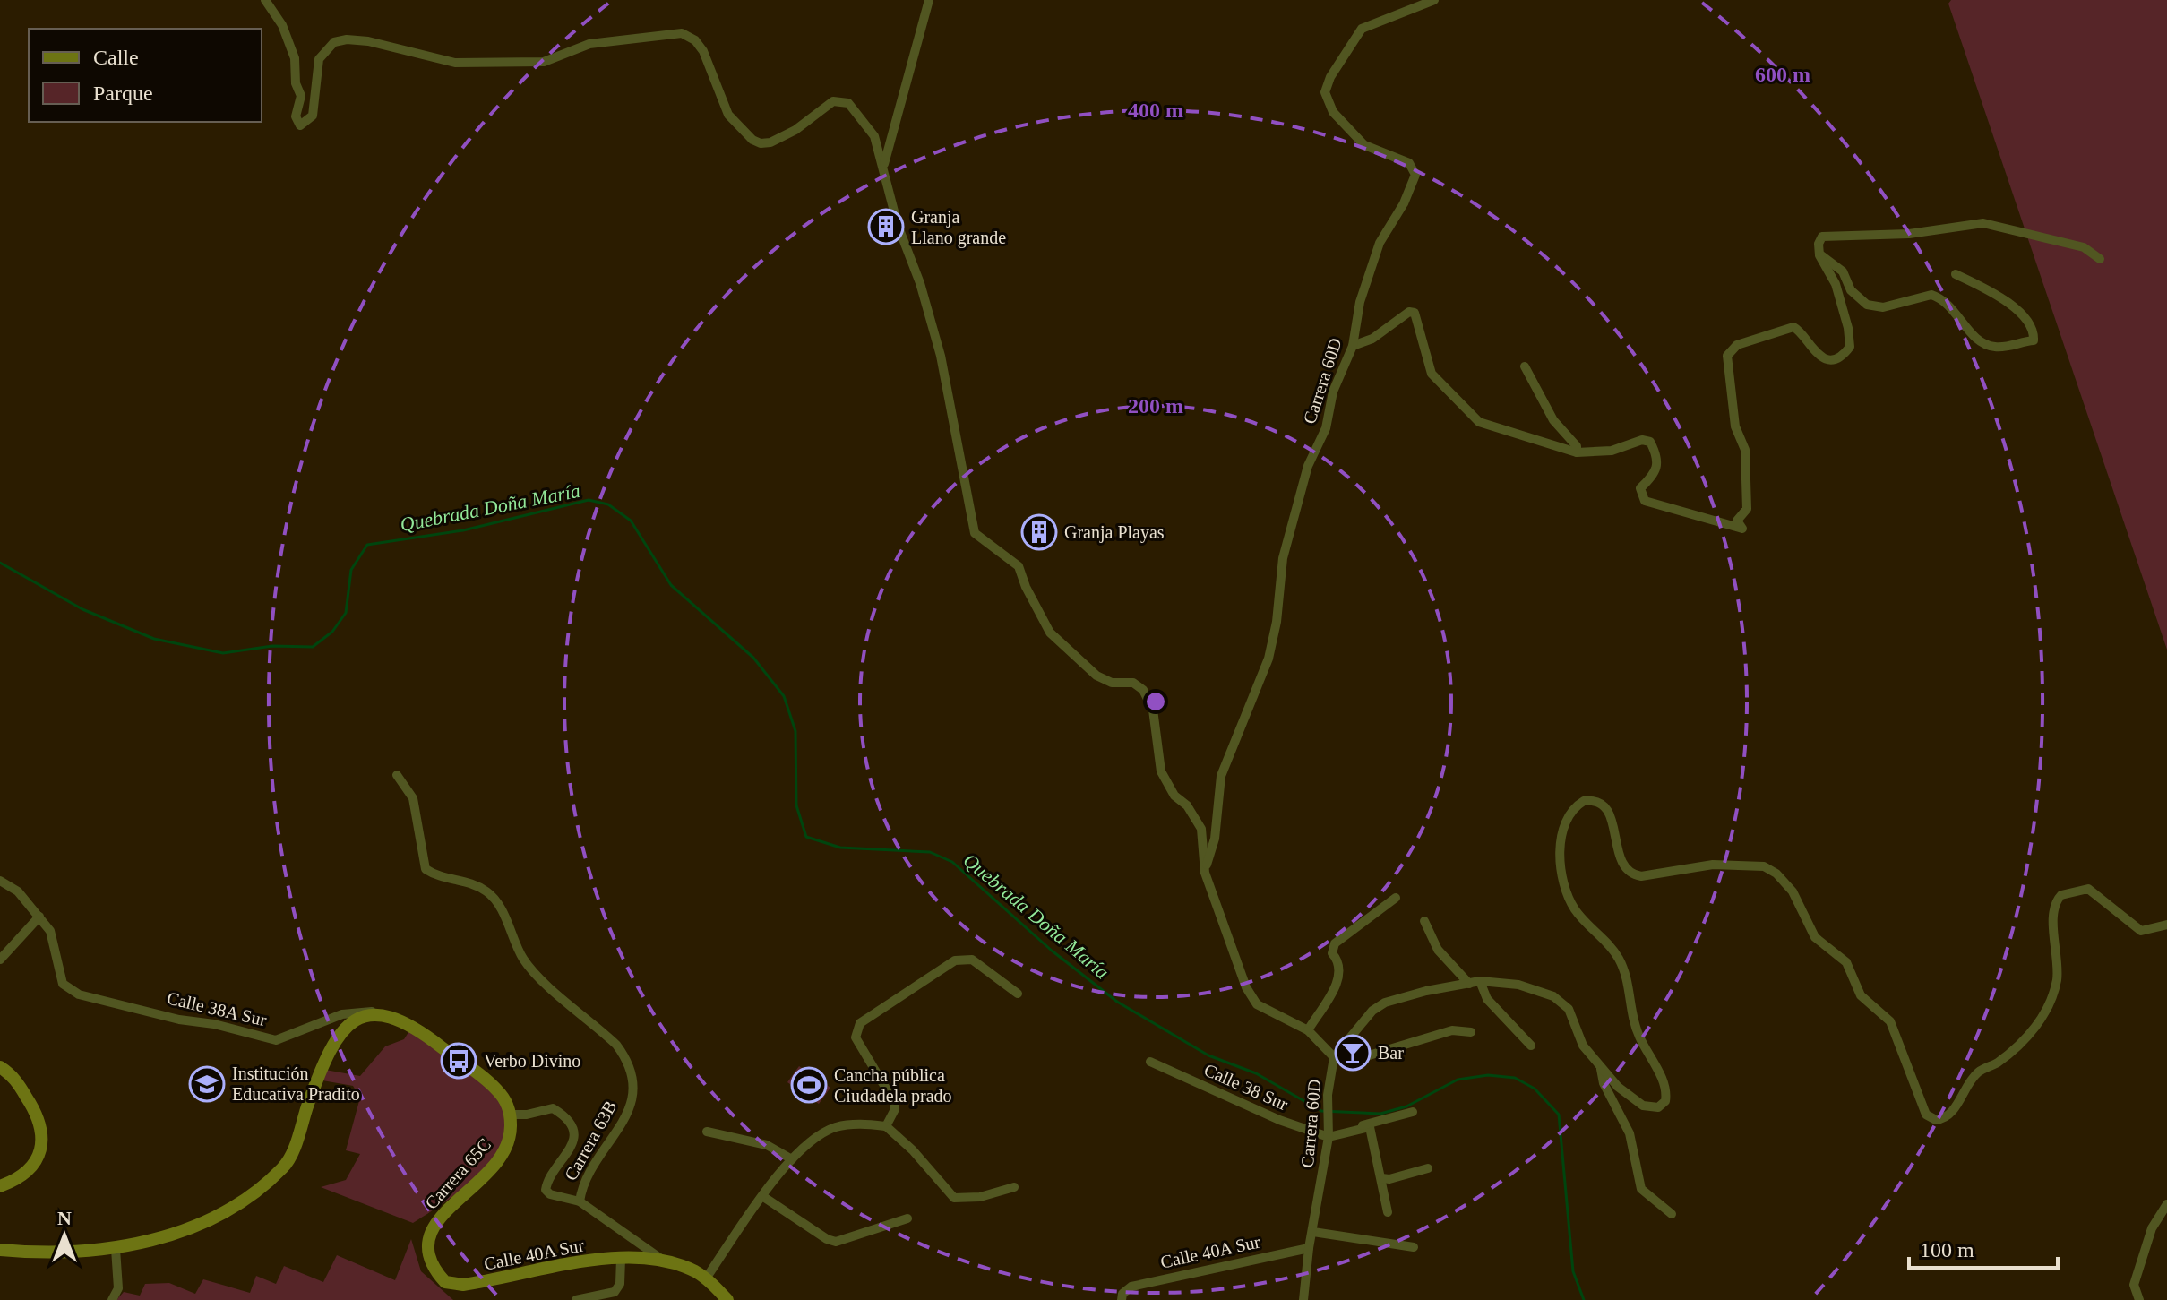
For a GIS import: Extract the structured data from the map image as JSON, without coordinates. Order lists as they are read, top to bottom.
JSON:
{
  "streets": {
    "main road": [
      "Calle 38A Sur",
      "Carrera 63B",
      "Carrera 65C",
      "Calle 40A Sur"
    ],
    "street": ["Carrera 60D", "Calle 38 Sur"]
  },
  "crossings": [
    ["Carrera 60D", "Calle 38 Sur"],
    ["Carrera 60D", "Calle 40A Sur"],
    ["Calle 38A Sur", "Carrera 65C"],
    ["Carrera 63B", "Calle 40A Sur"],
    ["Carrera 65C", "Calle 40A Sur"]
  ],
  "water": ["Quebrada Doña María"],
  "places": {
    "building": ["Granja Llano grande", "Granja Playas"],
    "bar": ["Bar"],
    "bus stop": ["Verbo Divino"],
    "school or university": ["Institución Educativa Pradito"],
    "sports": ["Cancha pública Ciudadela prado"]
  },
  "legend": ["Calle", "Parque"],
  "scale_bar": "100 m",
  "north": "top",
  "rings": ["600 m", "400 m", "200 m"]
}
